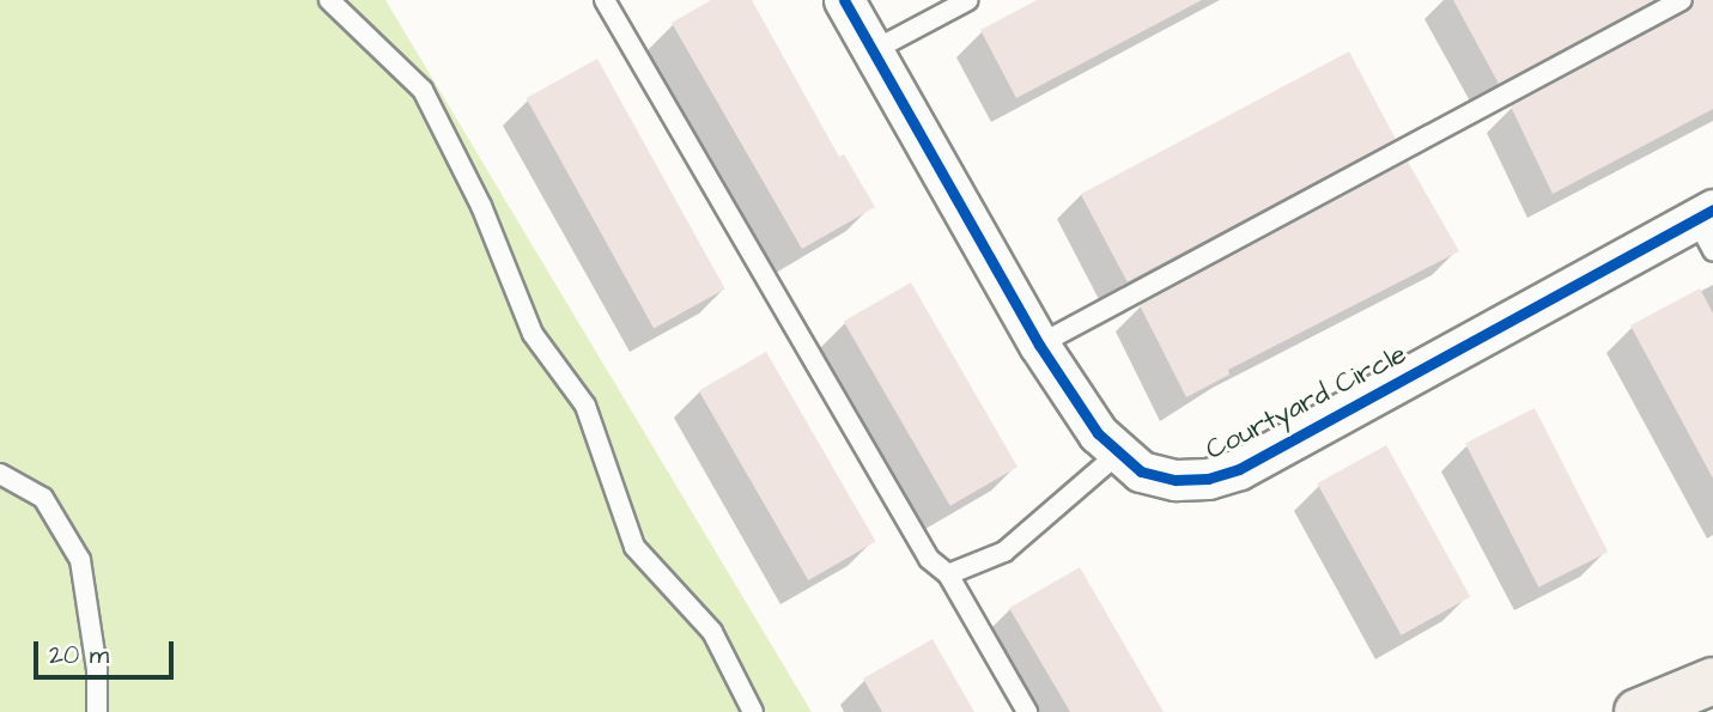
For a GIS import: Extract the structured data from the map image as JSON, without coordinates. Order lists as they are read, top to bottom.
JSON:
{
  "streets": {
    "street": ["Courtyard Circle"]
  },
  "scale_bar": "20 m"
}
